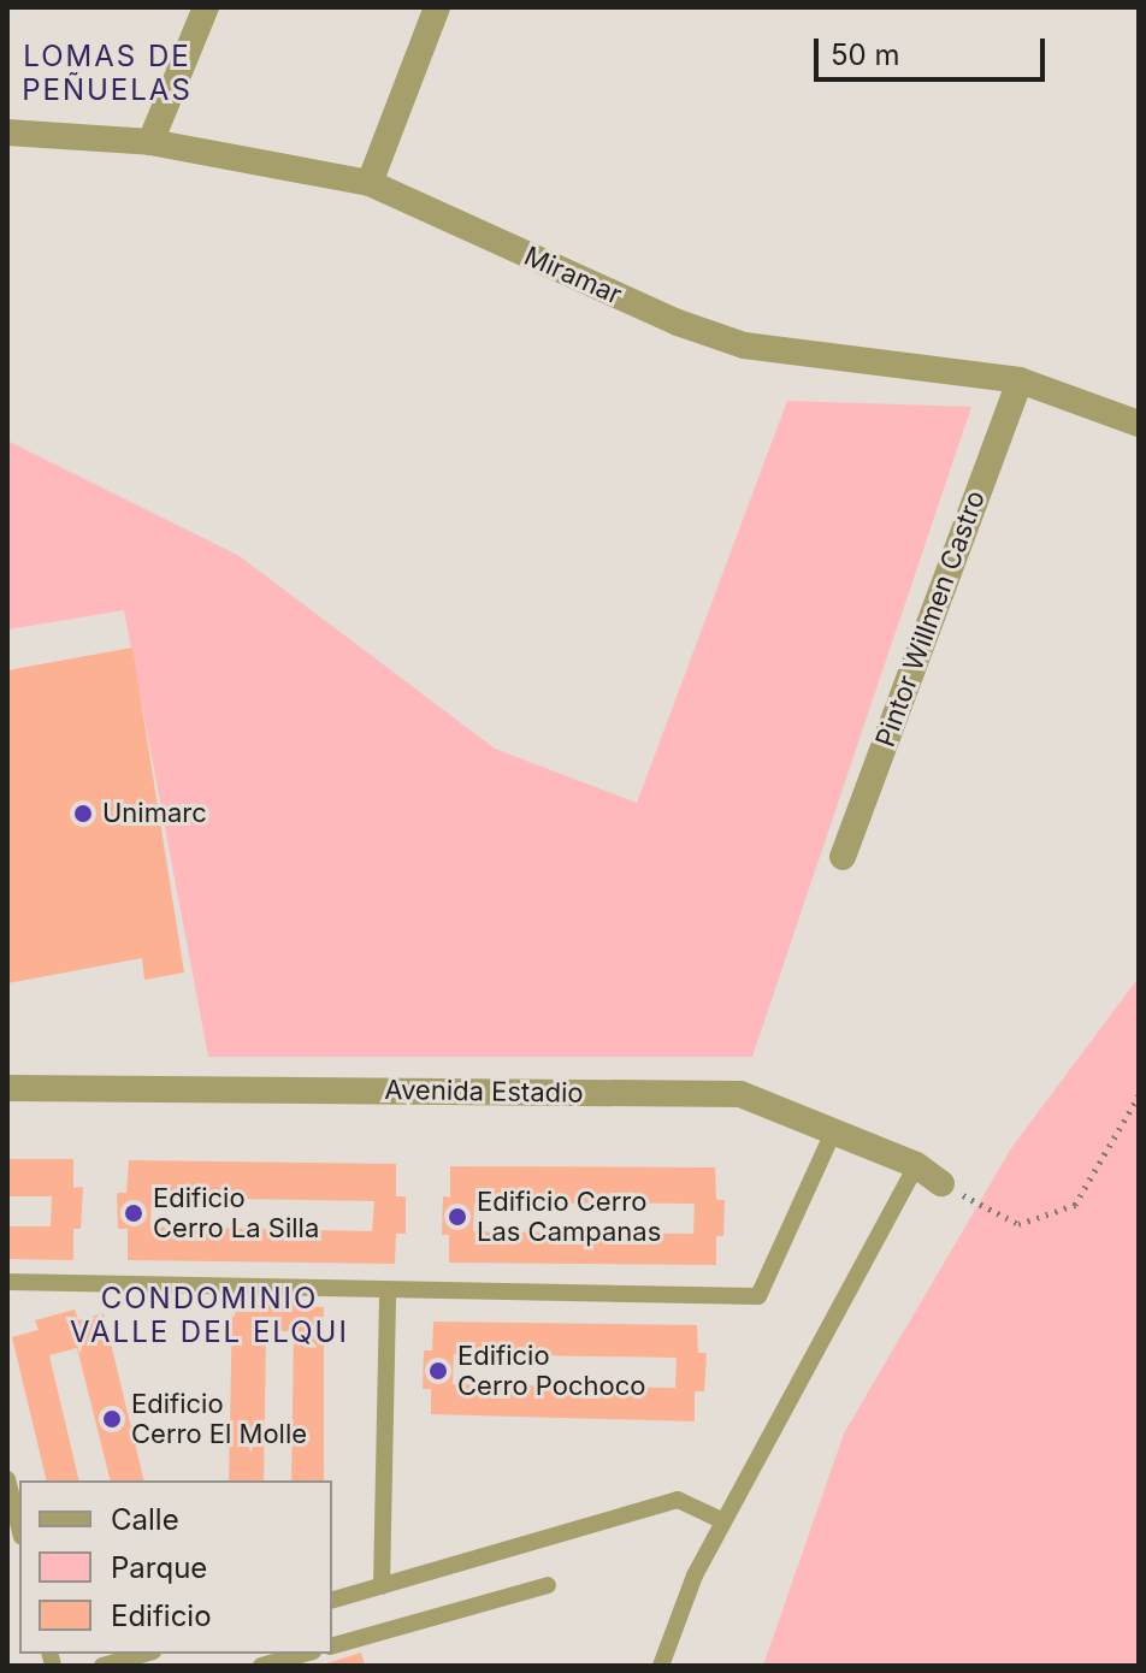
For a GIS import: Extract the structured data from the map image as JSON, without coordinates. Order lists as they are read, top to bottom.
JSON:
{
  "streets": {
    "street": ["Miramar", "Pintor Willmen Castro", "Avenida Estadio"]
  },
  "crossings": [
    ["Miramar", "Pintor Willmen Castro"]
  ],
  "districts": ["LOMAS DE PEÑUELAS", "CONDOMINIO VALLE DEL ELQUI"],
  "places": [
    "Unimarc",
    "Edificio Cerro La Silla",
    "Edificio Cerro Las Campanas",
    "Edificio Cerro Pochoco",
    "Edificio Cerro El Molle"
  ],
  "legend": ["Calle", "Parque", "Edificio"],
  "scale_bar": "50 m"
}
